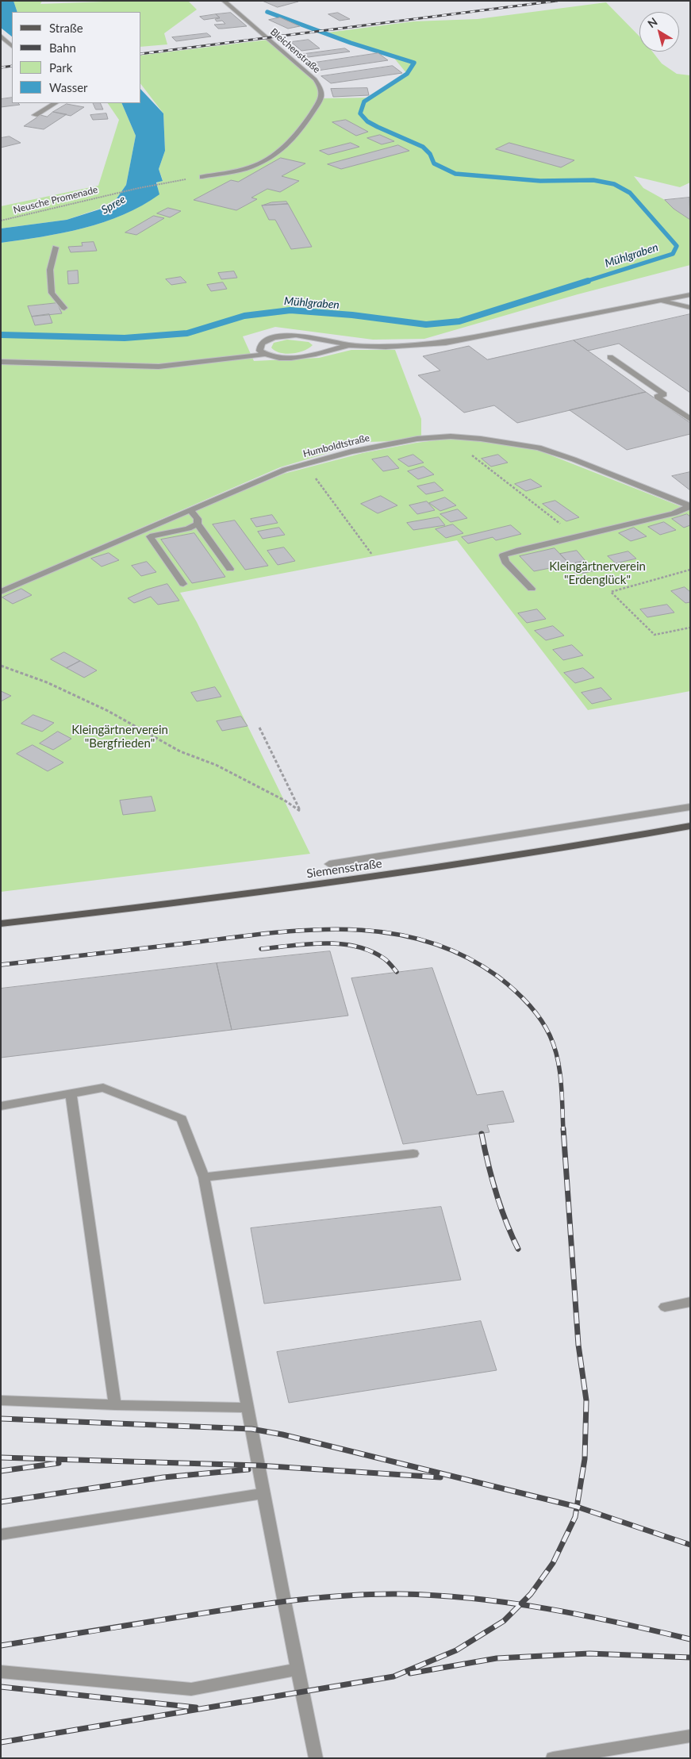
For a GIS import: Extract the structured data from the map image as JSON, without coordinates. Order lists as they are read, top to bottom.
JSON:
{
  "streets": {
    "main road": ["Siemensstraße"],
    "street": ["Bleichenstraße", "Humboldtstraße"],
    "path": ["Neusche Promenade"]
  },
  "water": ["Spree", "Mühlgraben"],
  "parks": ["Kleingärtnerverein \"Erdenglück\"", "Kleingärtnerverein \"Bergfrieden\""],
  "legend": [
    "Straße",
    "Bahn",
    "Park",
    "Wasser"
  ],
  "north": "top left"
}
